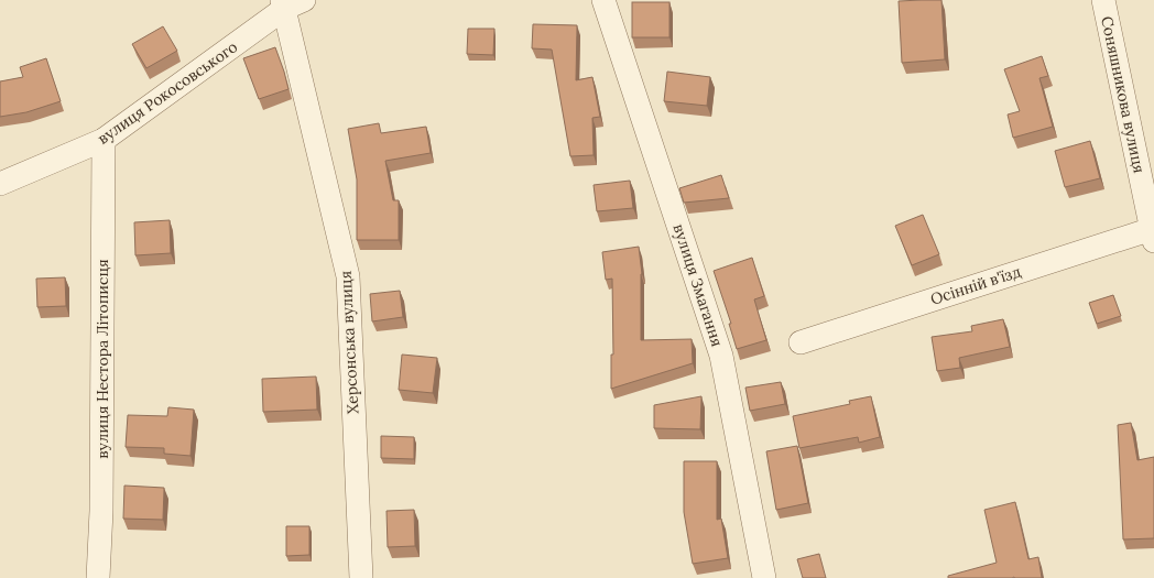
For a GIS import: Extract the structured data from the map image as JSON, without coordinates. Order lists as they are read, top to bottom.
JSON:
{
  "streets": {
    "street": [
      "вулиця Рокосовського",
      "Соняшникова вулиця",
      "вулиця Змагання",
      "Осінній в'їзд",
      "Херсонська вулиця",
      "вулиця Нестора Літописця"
    ]
  },
  "crossings": [
    ["вулиця Рокосовського", "Херсонська вулиця"],
    ["вулиця Рокосовського", "вулиця Нестора Літописця"],
    ["Соняшникова вулиця", "Осінній в'їзд"]
  ]
}
